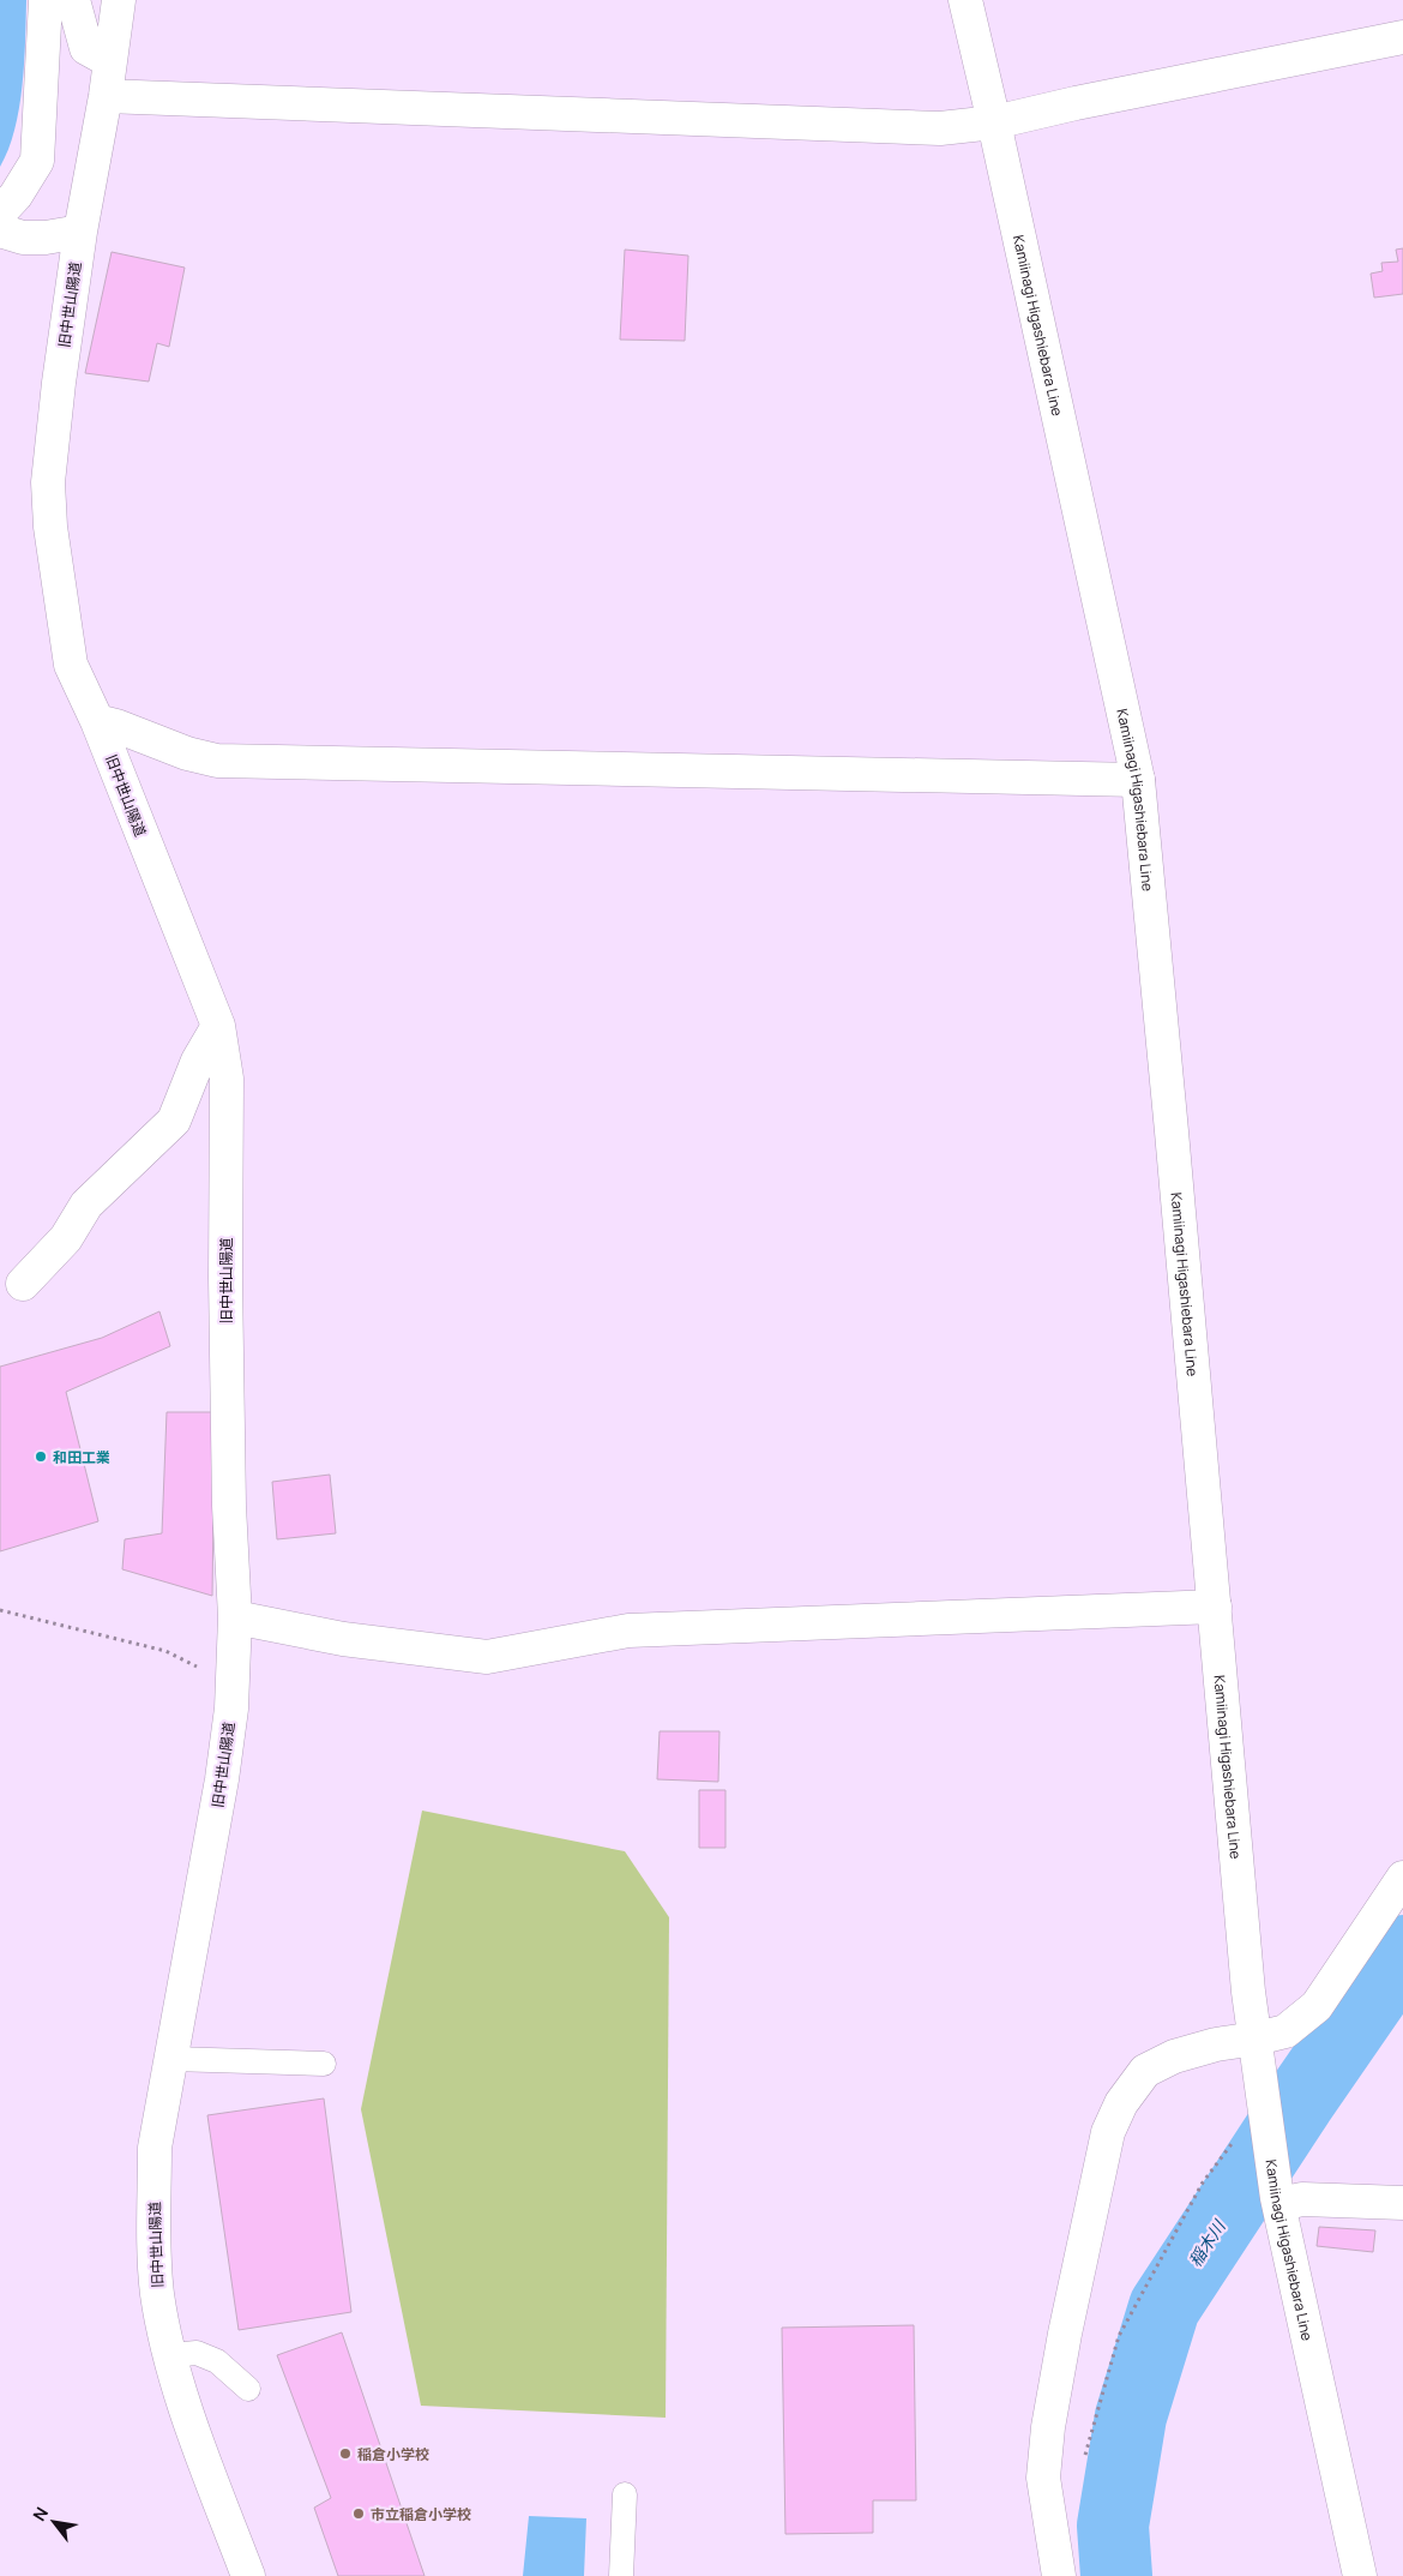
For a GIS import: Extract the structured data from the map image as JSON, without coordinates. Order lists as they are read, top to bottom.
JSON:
{
  "streets": {
    "street": ["旧中世山陽道", "Kamiinagi Higashiebara Line"]
  },
  "water": ["稲木川"],
  "places": ["和田工業", "稲倉小学校", "市立稲倉小学校"],
  "north": "top left"
}
